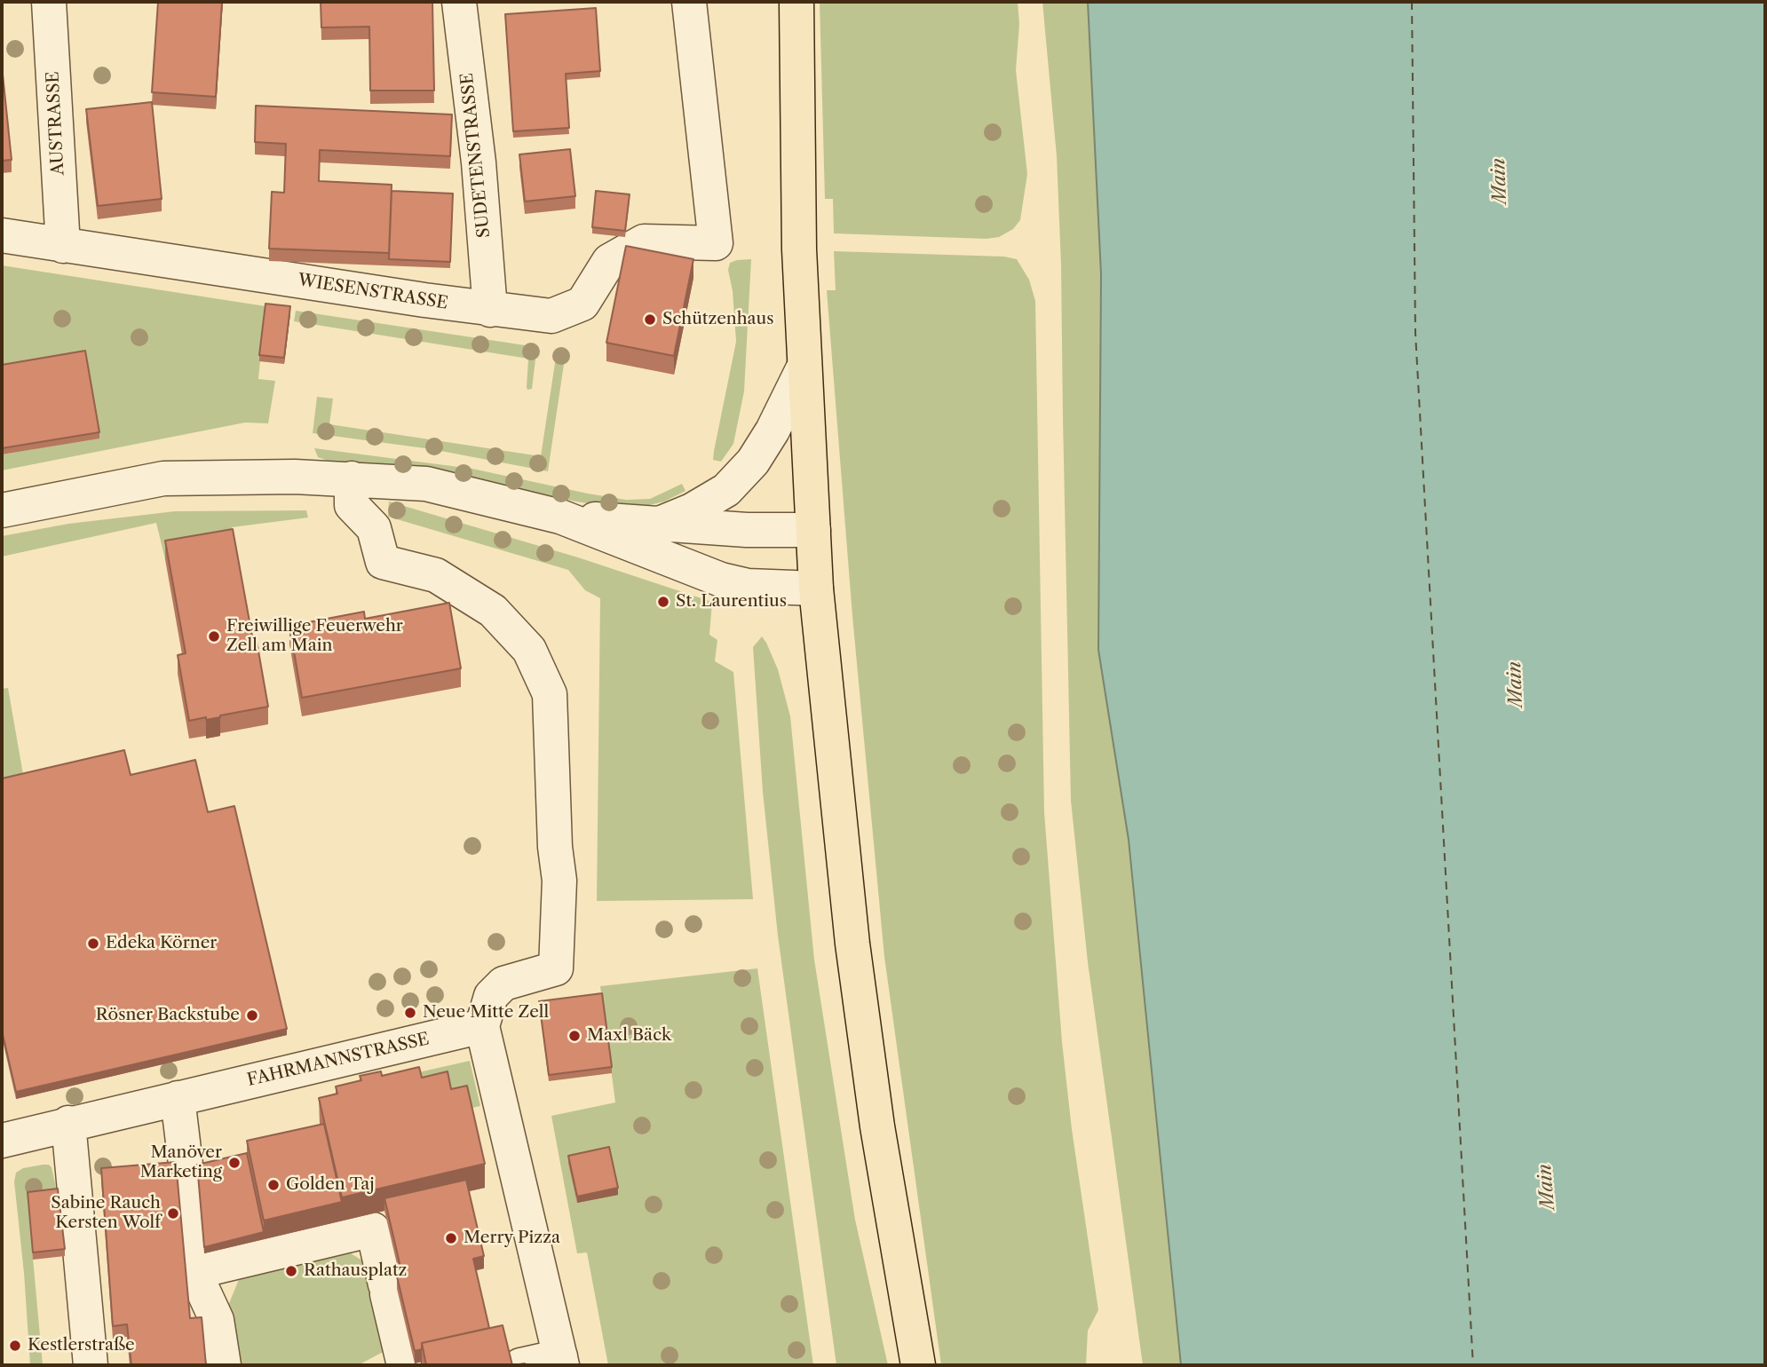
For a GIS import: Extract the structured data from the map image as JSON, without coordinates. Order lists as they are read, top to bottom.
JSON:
{
  "streets": {
    "street": [
      "AUSTRASSE",
      "SUDETENSTRASSE",
      "WIESENSTRASSE",
      "FAHRMANNSTRASSE"
    ]
  },
  "crossings": [
    ["AUSTRASSE", "WIESENSTRASSE"],
    ["SUDETENSTRASSE", "WIESENSTRASSE"]
  ],
  "water": ["Main"],
  "places": [
    "Schützenhaus",
    "St. Laurentius",
    "Freiwillige Feuerwehr Zell am Main",
    "Edeka Körner",
    "Neue Mitte Zell",
    "Rösner Backstube",
    "Maxl Bäck",
    "Manöver Marketing",
    "Golden Taj",
    "Sabine Rauch Kersten Wolf",
    "Merry Pizza",
    "Rathausplatz",
    "Kestlerstraße"
  ]
}
